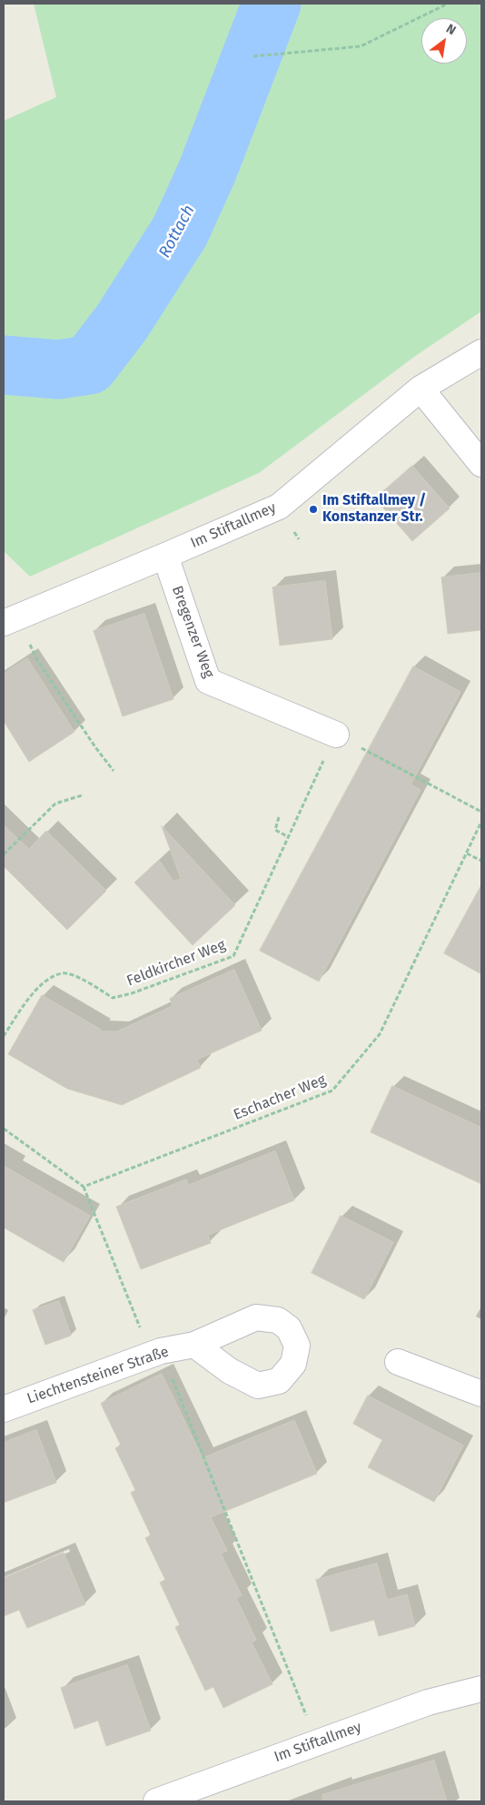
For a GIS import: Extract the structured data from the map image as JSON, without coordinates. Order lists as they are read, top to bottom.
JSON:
{
  "streets": {
    "street": ["Im Stiftallmey", "Bregenzer Weg", "Liechtensteiner Straße"],
    "path": ["Feldkircher Weg", "Eschacher Weg"]
  },
  "crossings": [
    ["Im Stiftallmey", "Bregenzer Weg"],
    ["Bregenzer Weg", "Feldkircher Weg"]
  ],
  "water": ["Rottach"],
  "places": ["Im Stiftallmey / Konstanzer Str."],
  "north": "top right"
}
